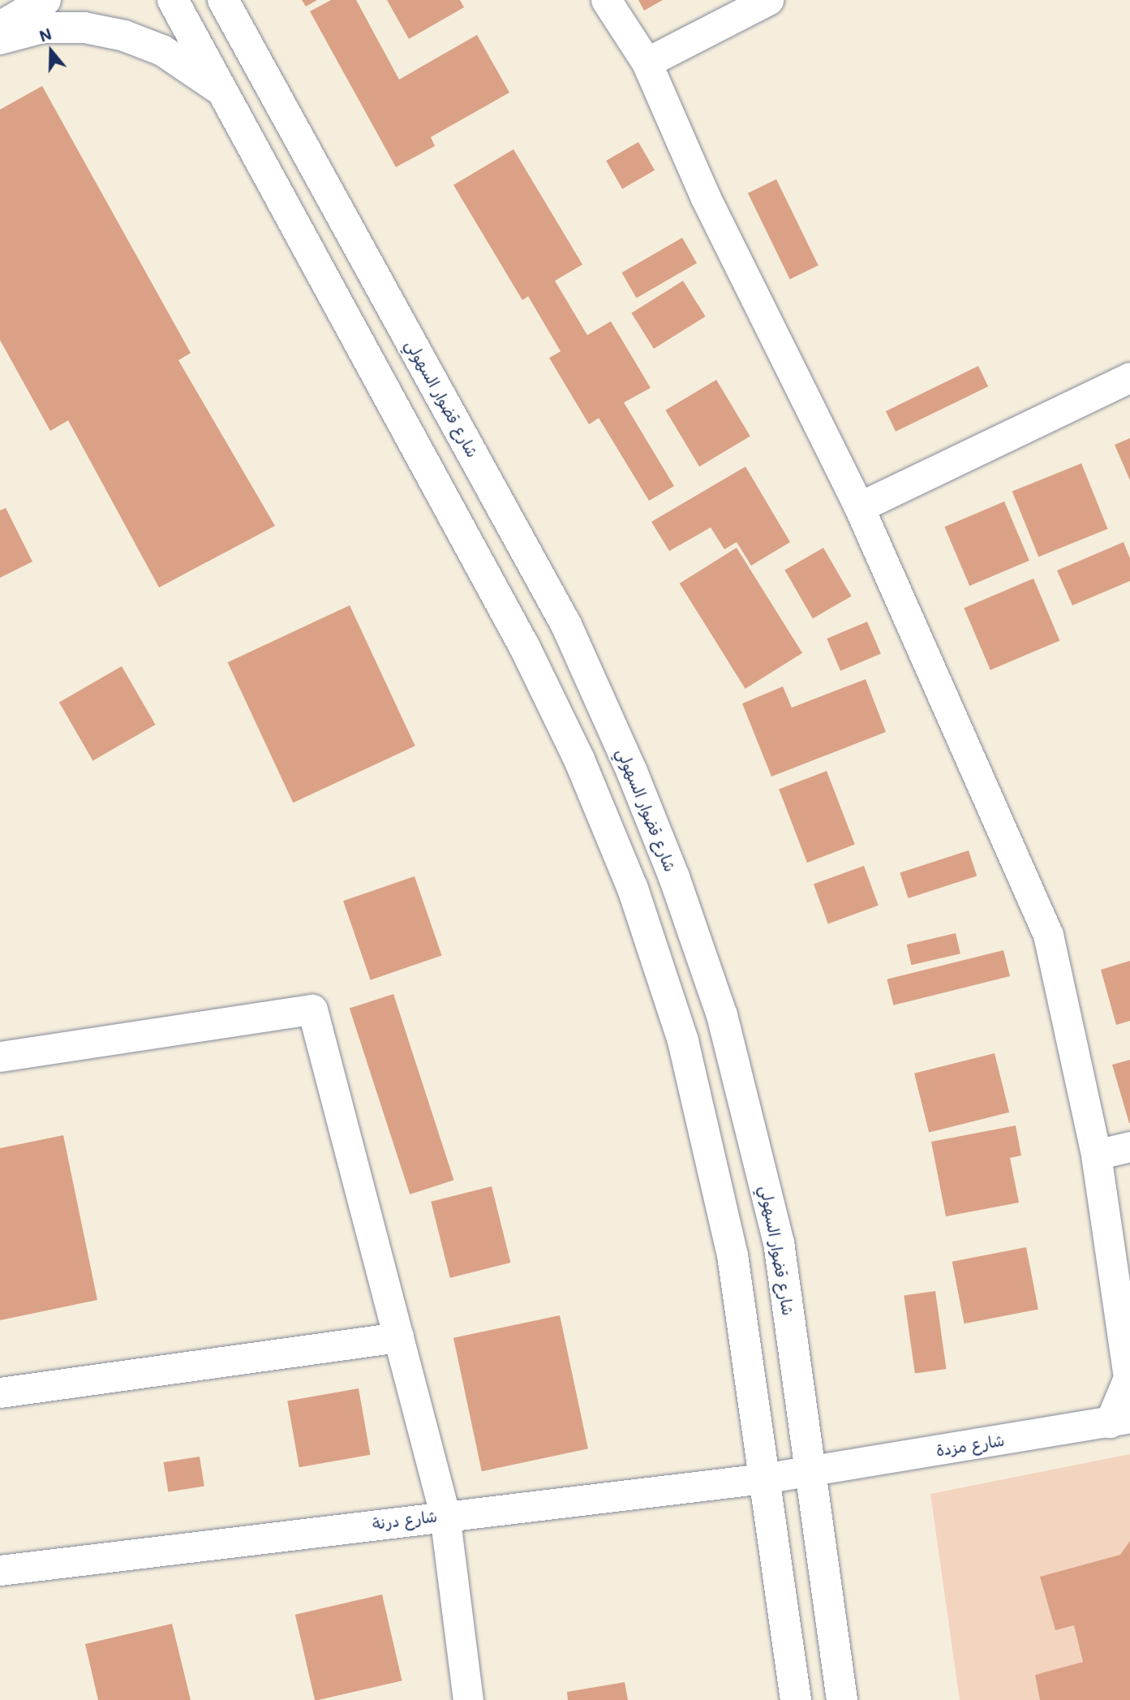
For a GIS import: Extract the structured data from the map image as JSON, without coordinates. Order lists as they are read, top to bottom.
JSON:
{
  "streets": {
    "main road": ["شارع قضوار السهولي"],
    "street": ["شارع مزدة", "شارع درنة"]
  },
  "crossings": [
    ["شارع قضوار السهولي", "شارع مزدة"],
    ["شارع قضوار السهولي", "شارع درنة"],
    ["شارع مزدة", "شارع درنة"]
  ],
  "north": "top"
}
